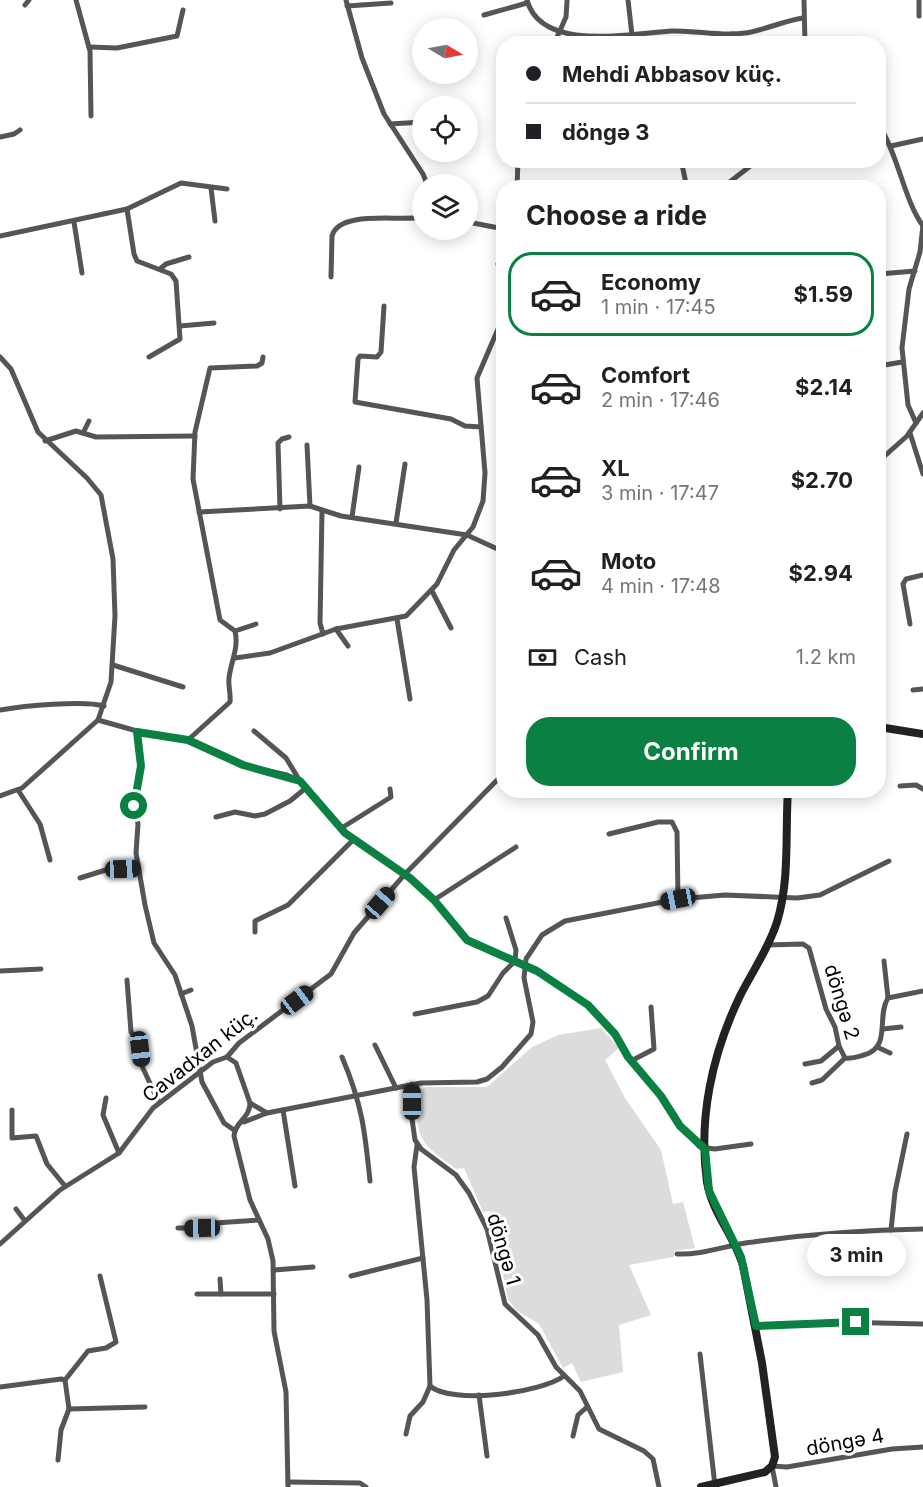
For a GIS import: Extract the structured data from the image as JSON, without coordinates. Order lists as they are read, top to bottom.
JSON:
{
  "streets": {
    "street": [
      "döngə 2",
      "Cavadxan küç.",
      "döngə 1",
      "döngə 4"
    ]
  },
  "north": "right",
  "page": {
    "banner": ["Mehdi Abbasov küç.", "döngə 3"],
    "heading": "Choose a ride",
    "list": [
      {
        "name": "Economy",
        "note": "1 min · 17:45",
        "value": "$1.59"
      },
      {
        "name": "Comfort",
        "note": "2 min · 17:46",
        "value": "$2.14"
      },
      {
        "name": "XL",
        "note": "3 min · 17:47",
        "value": "$2.70"
      },
      {
        "name": "Moto",
        "note": "4 min · 17:48",
        "value": "$2.94"
      }
    ],
    "pay": ["Cash", "1.2 km"],
    "buttons": "Confirm",
    "bubble": "3 min"
  }
}
